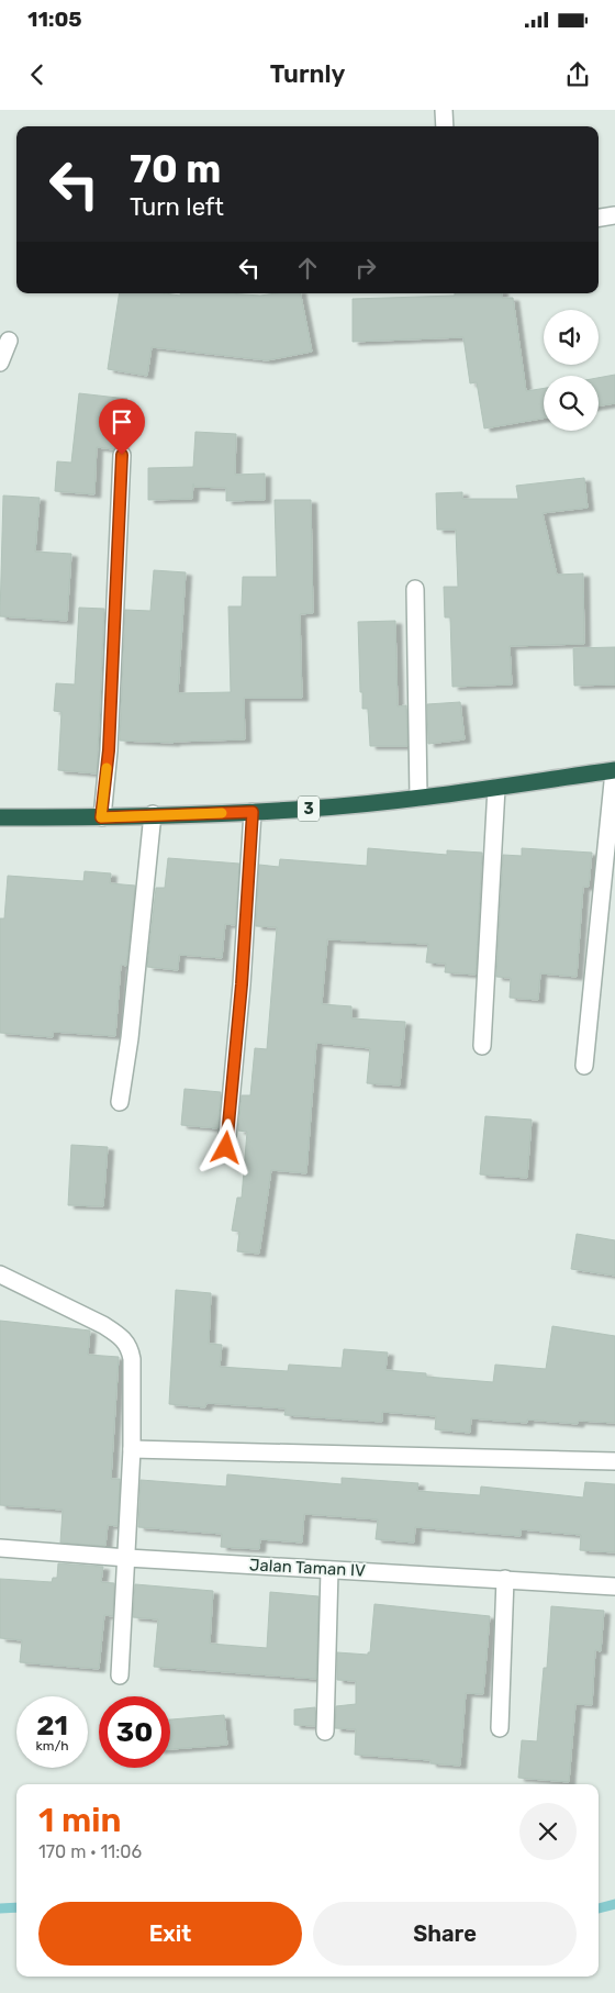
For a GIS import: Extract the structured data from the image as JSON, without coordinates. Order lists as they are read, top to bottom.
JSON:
{
  "streets": {
    "highway": ["3"],
    "street": ["Jalan Taman IV"]
  },
  "page": {
    "status": "11:05",
    "header": "Turnly",
    "turn": ["70 m", "Turn left"],
    "speed": "21 km/h",
    "limit": "30",
    "heading": ["1 min", "170 m · 11:06"],
    "buttons": ["Exit", "Share"]
  }
}
